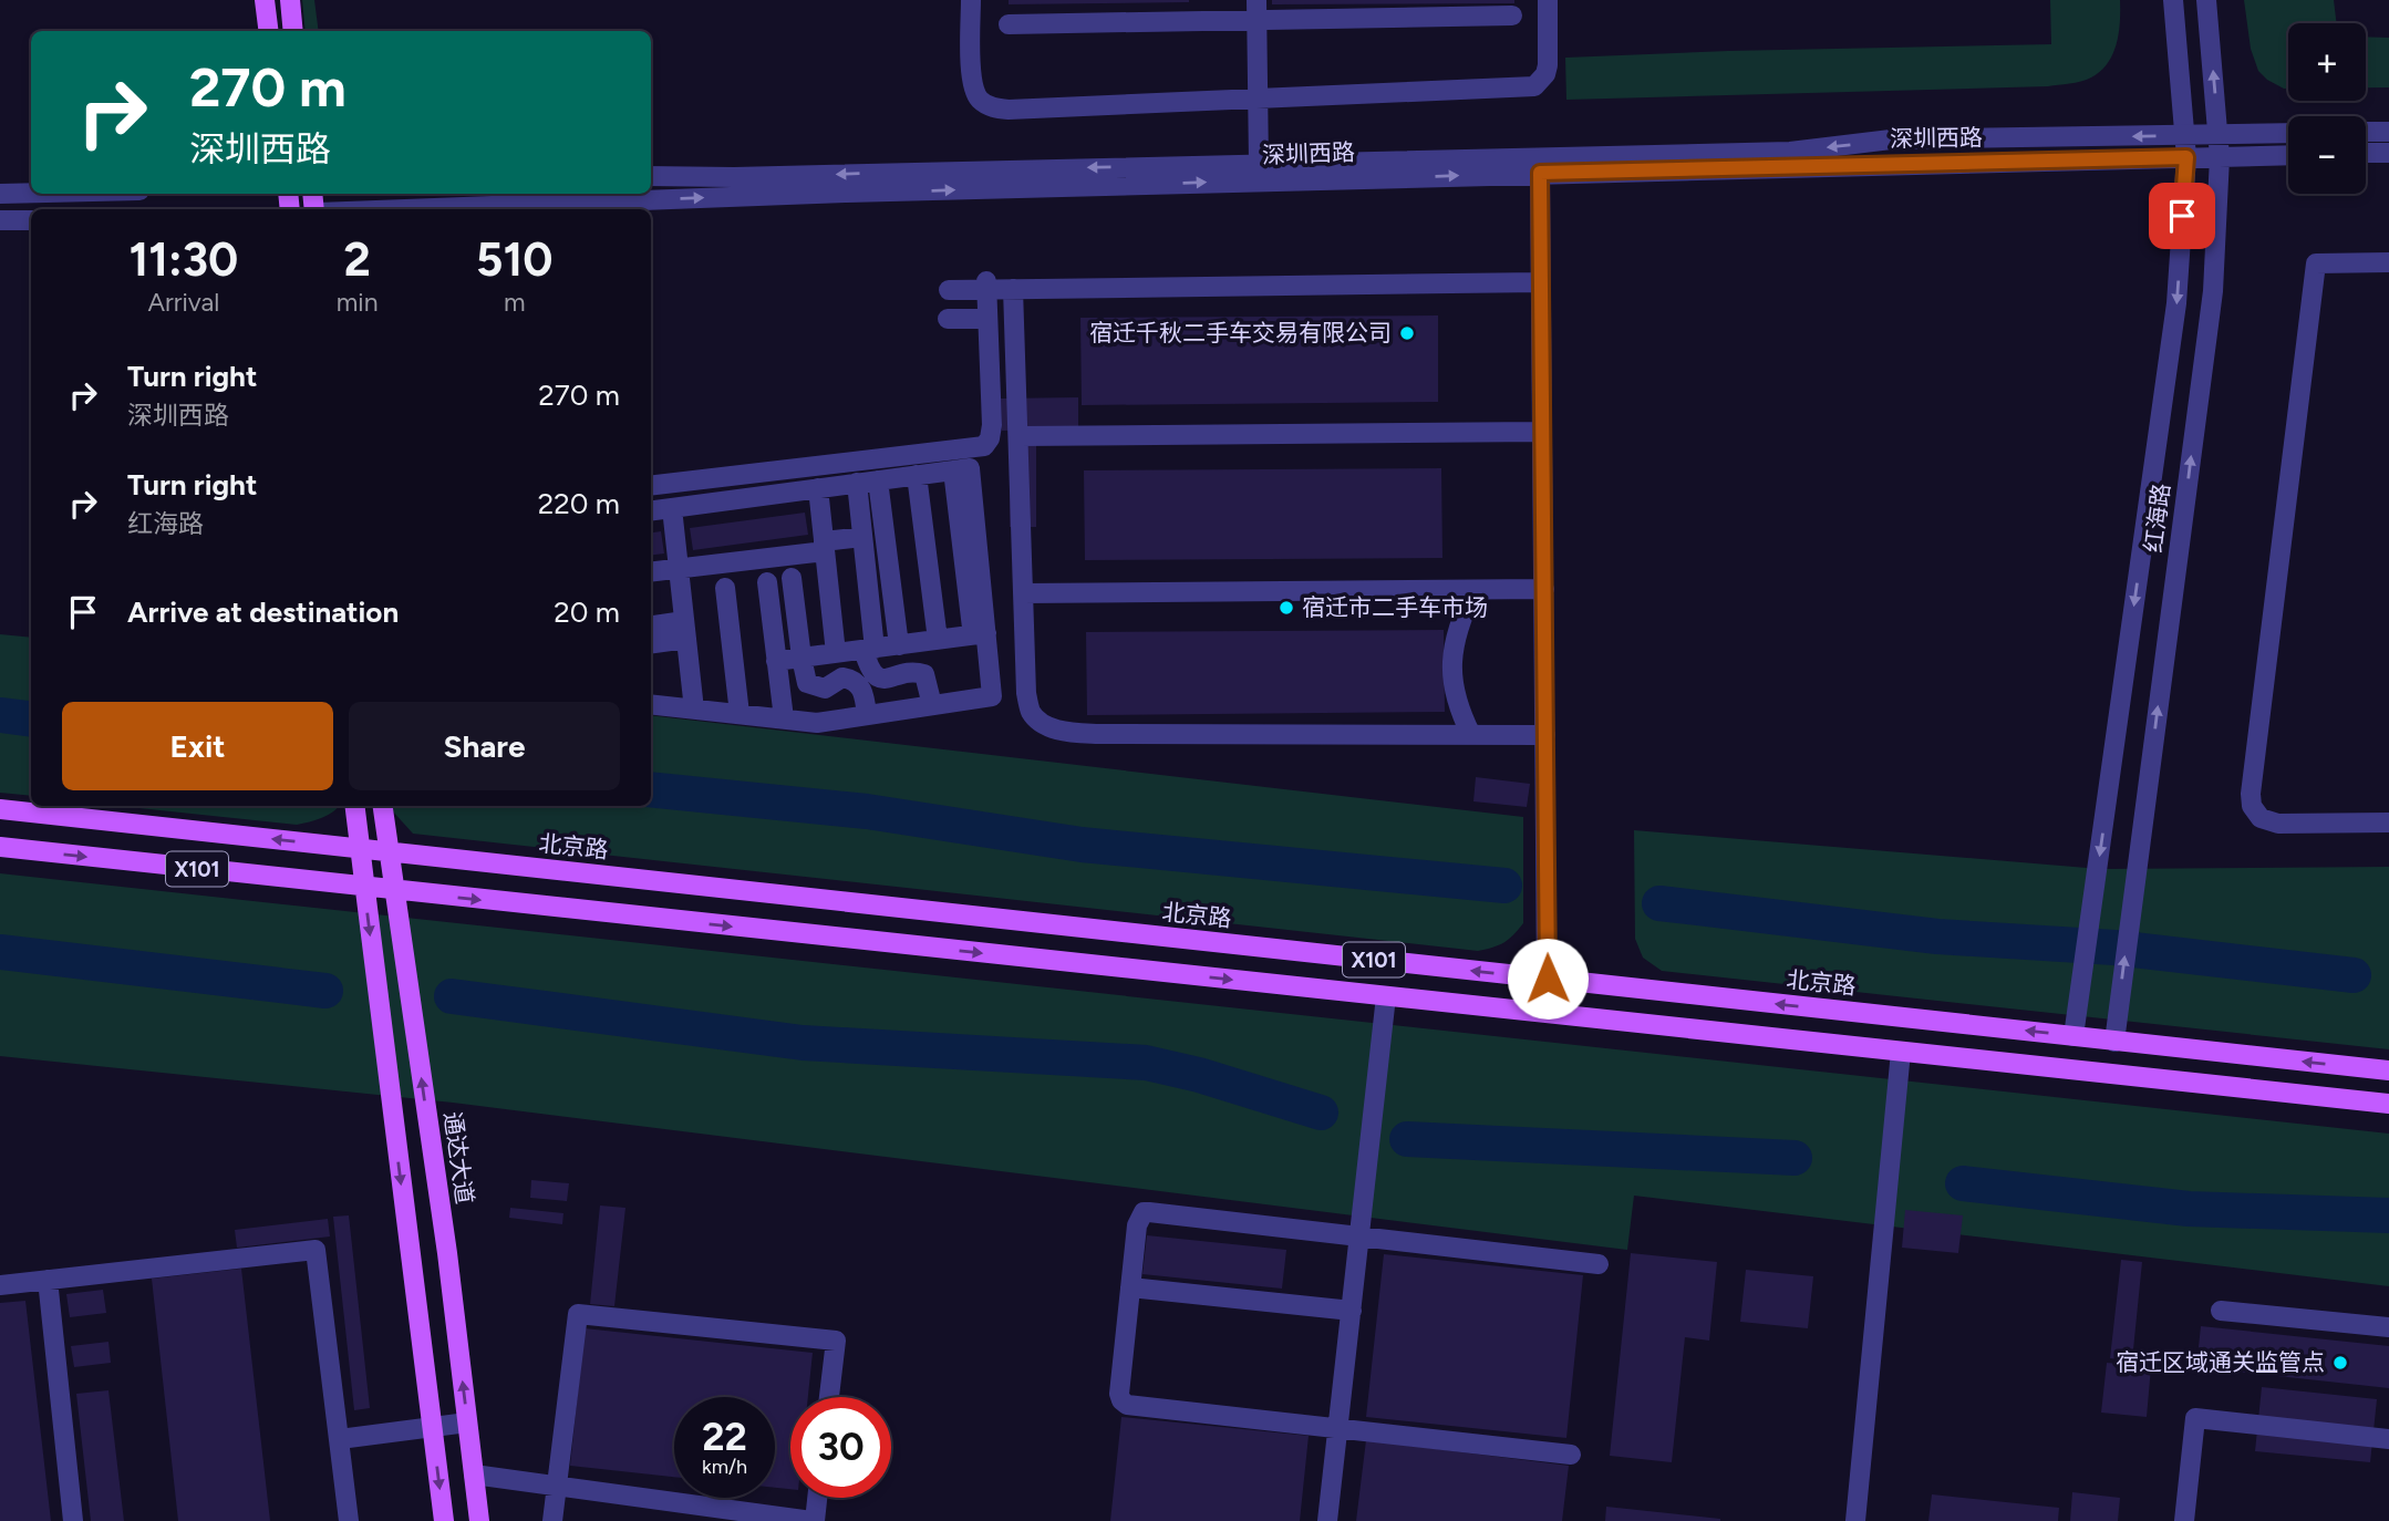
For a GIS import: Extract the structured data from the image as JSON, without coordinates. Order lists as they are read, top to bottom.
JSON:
{
  "streets": {
    "main road": ["北京路", "X101", "通达大道"],
    "street": ["深圳西路", "红海路"]
  },
  "crossings": [
    ["深圳西路", "红海路"],
    ["红海路", "北京路"],
    ["北京路", "通达大道"],
    ["X101", "通达大道"]
  ],
  "places": ["宿迁千秋二手车交易有限公司", "宿迁市二手车市场", "宿迁区域通关监管点"],
  "page": {
    "map_buttons": ["+", "−"],
    "turn": ["270 m", "深圳西路"],
    "eta": [
      "11:30",
      "Arrival",
      "2",
      "min",
      "510",
      "m"
    ],
    "list": [
      {
        "name": "Turn right",
        "note": "深圳西路",
        "value": "270 m"
      },
      {
        "name": "Turn right",
        "note": "红海路",
        "value": "220 m"
      },
      {
        "name": "Arrive at destination",
        "value": "20 m"
      }
    ],
    "buttons": ["Exit", "Share"],
    "speed": "22 km/h",
    "limit": "30"
  }
}
